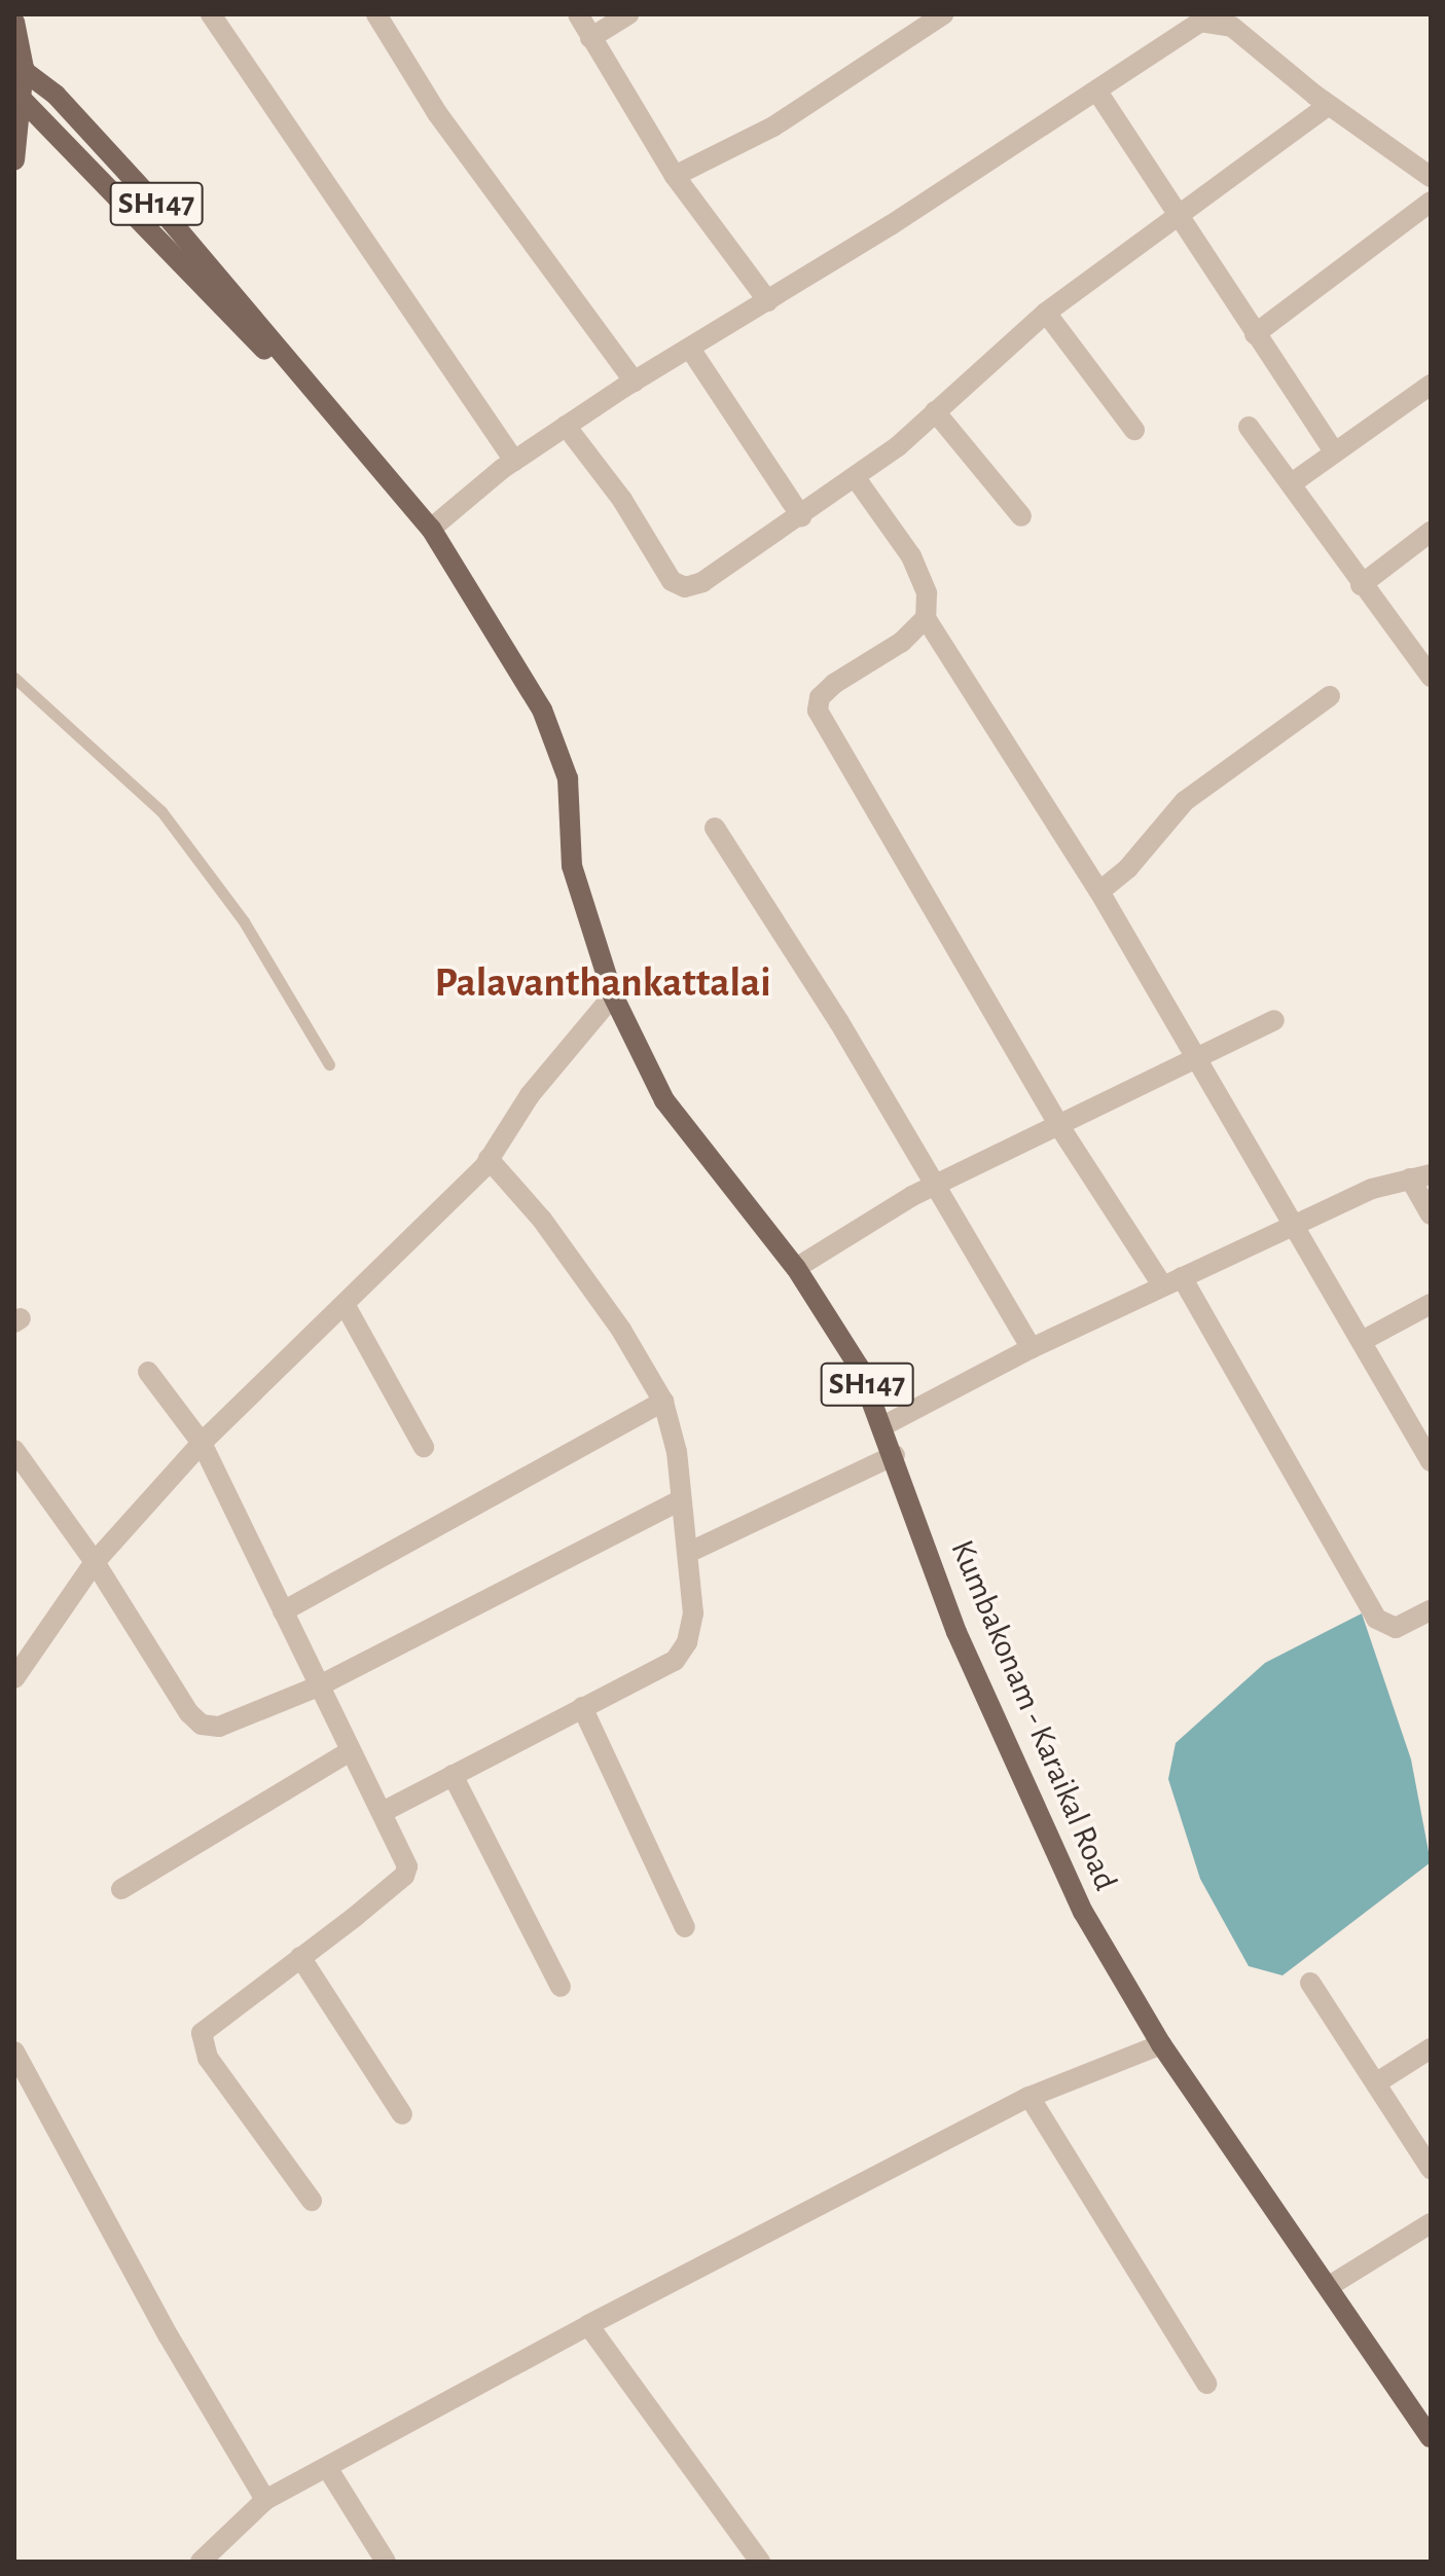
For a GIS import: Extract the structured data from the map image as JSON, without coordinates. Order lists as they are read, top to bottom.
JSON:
{
  "streets": {
    "main road": ["SH147", "Kumbakonam - Karaikal Road"]
  },
  "districts": ["Palavanthankattalai"]
}
